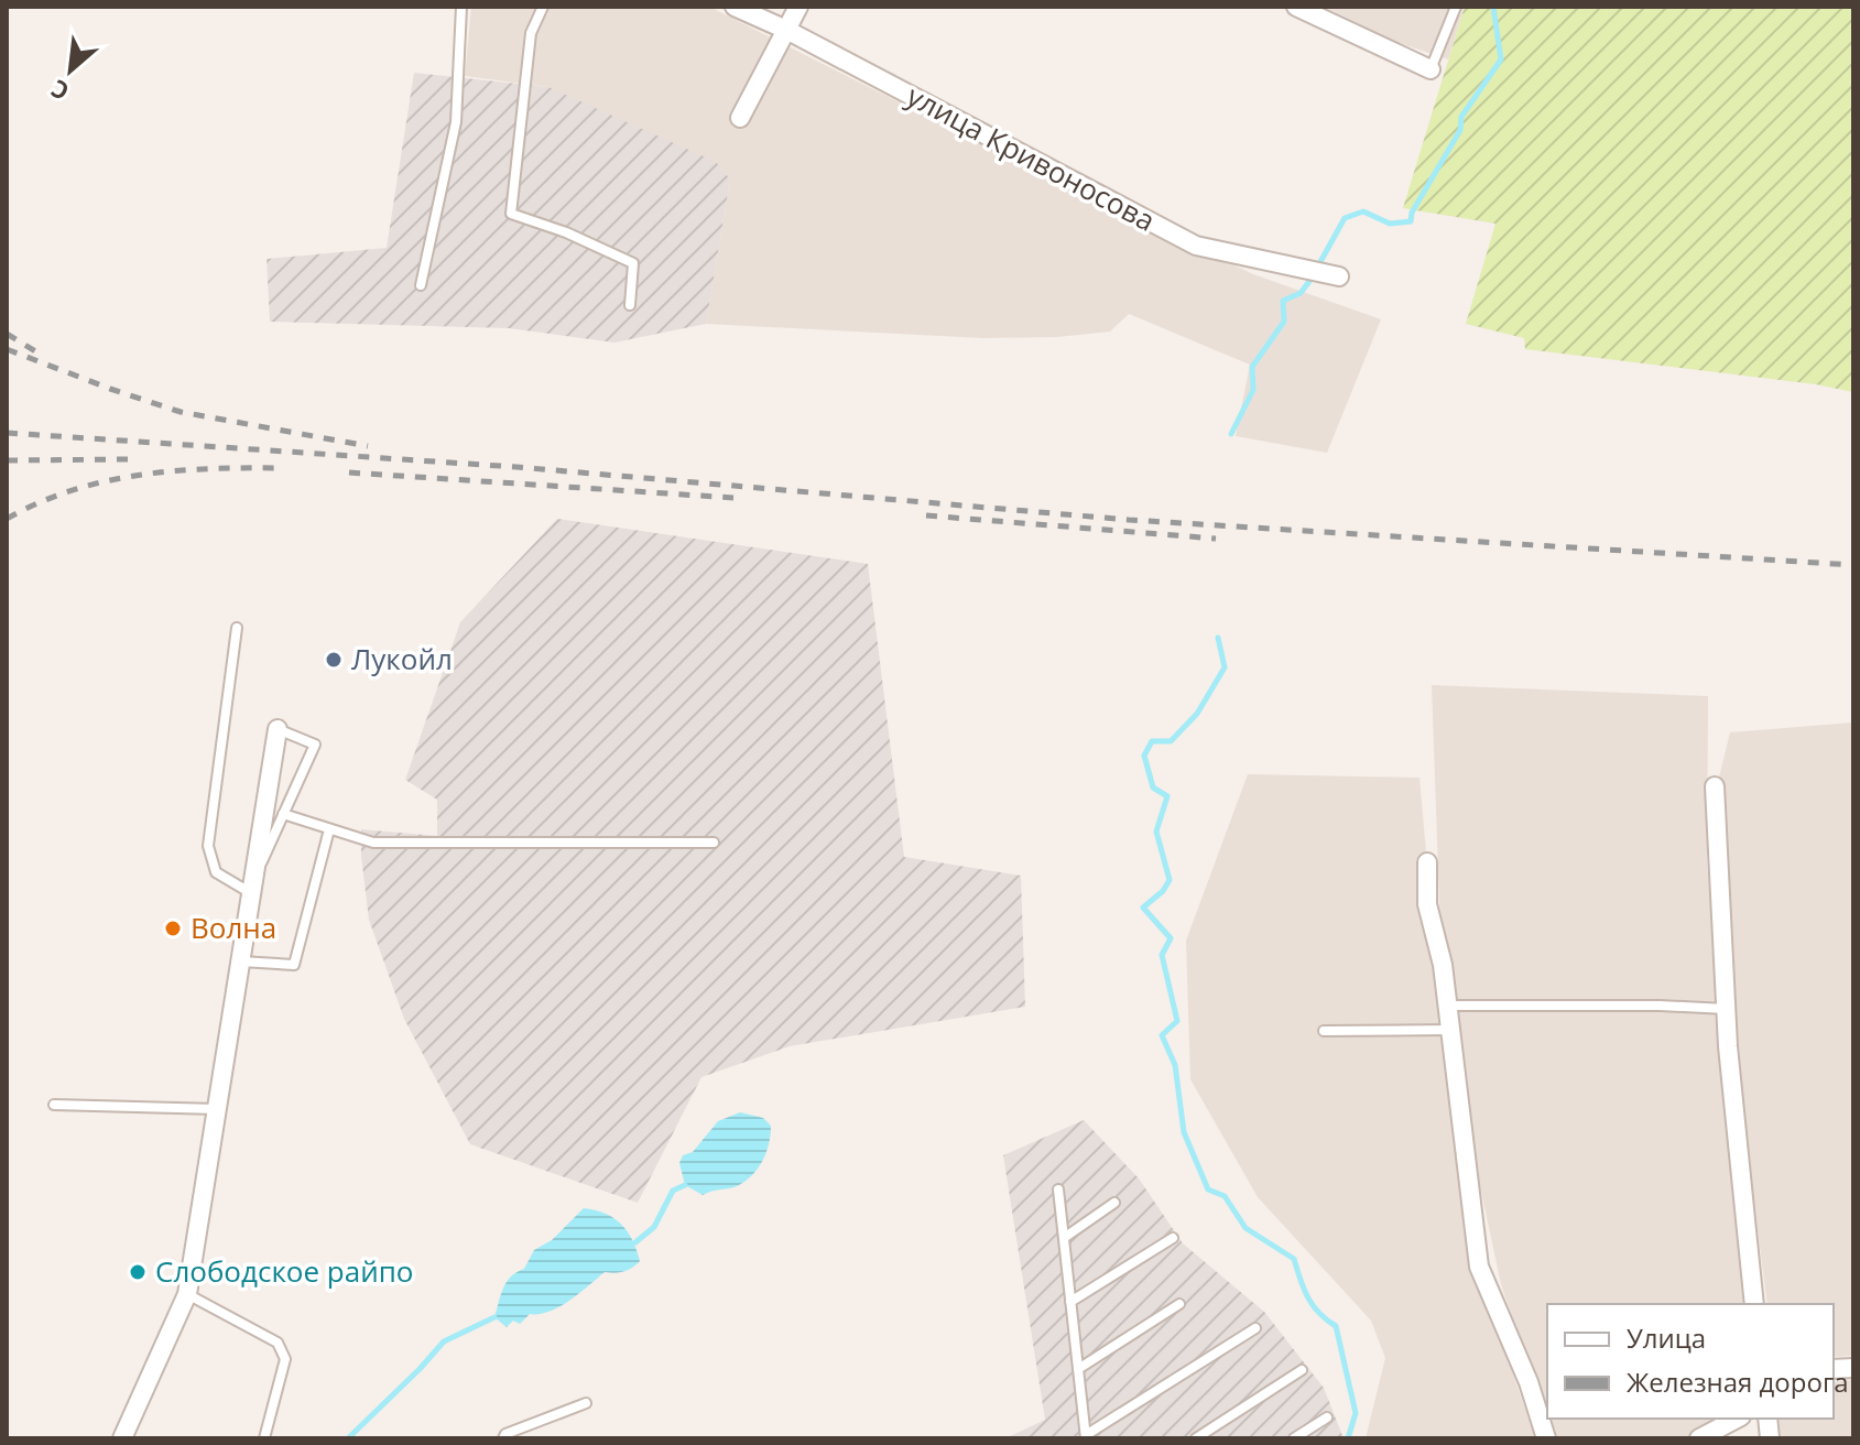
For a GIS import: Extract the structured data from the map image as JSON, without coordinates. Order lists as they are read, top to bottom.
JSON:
{
  "streets": {
    "street": ["улица Кривоносова"]
  },
  "places": ["Лукойл", "Волна", "Слободское райпо"],
  "legend": ["Улица", "Железная дорога"],
  "north": "bottom left"
}
